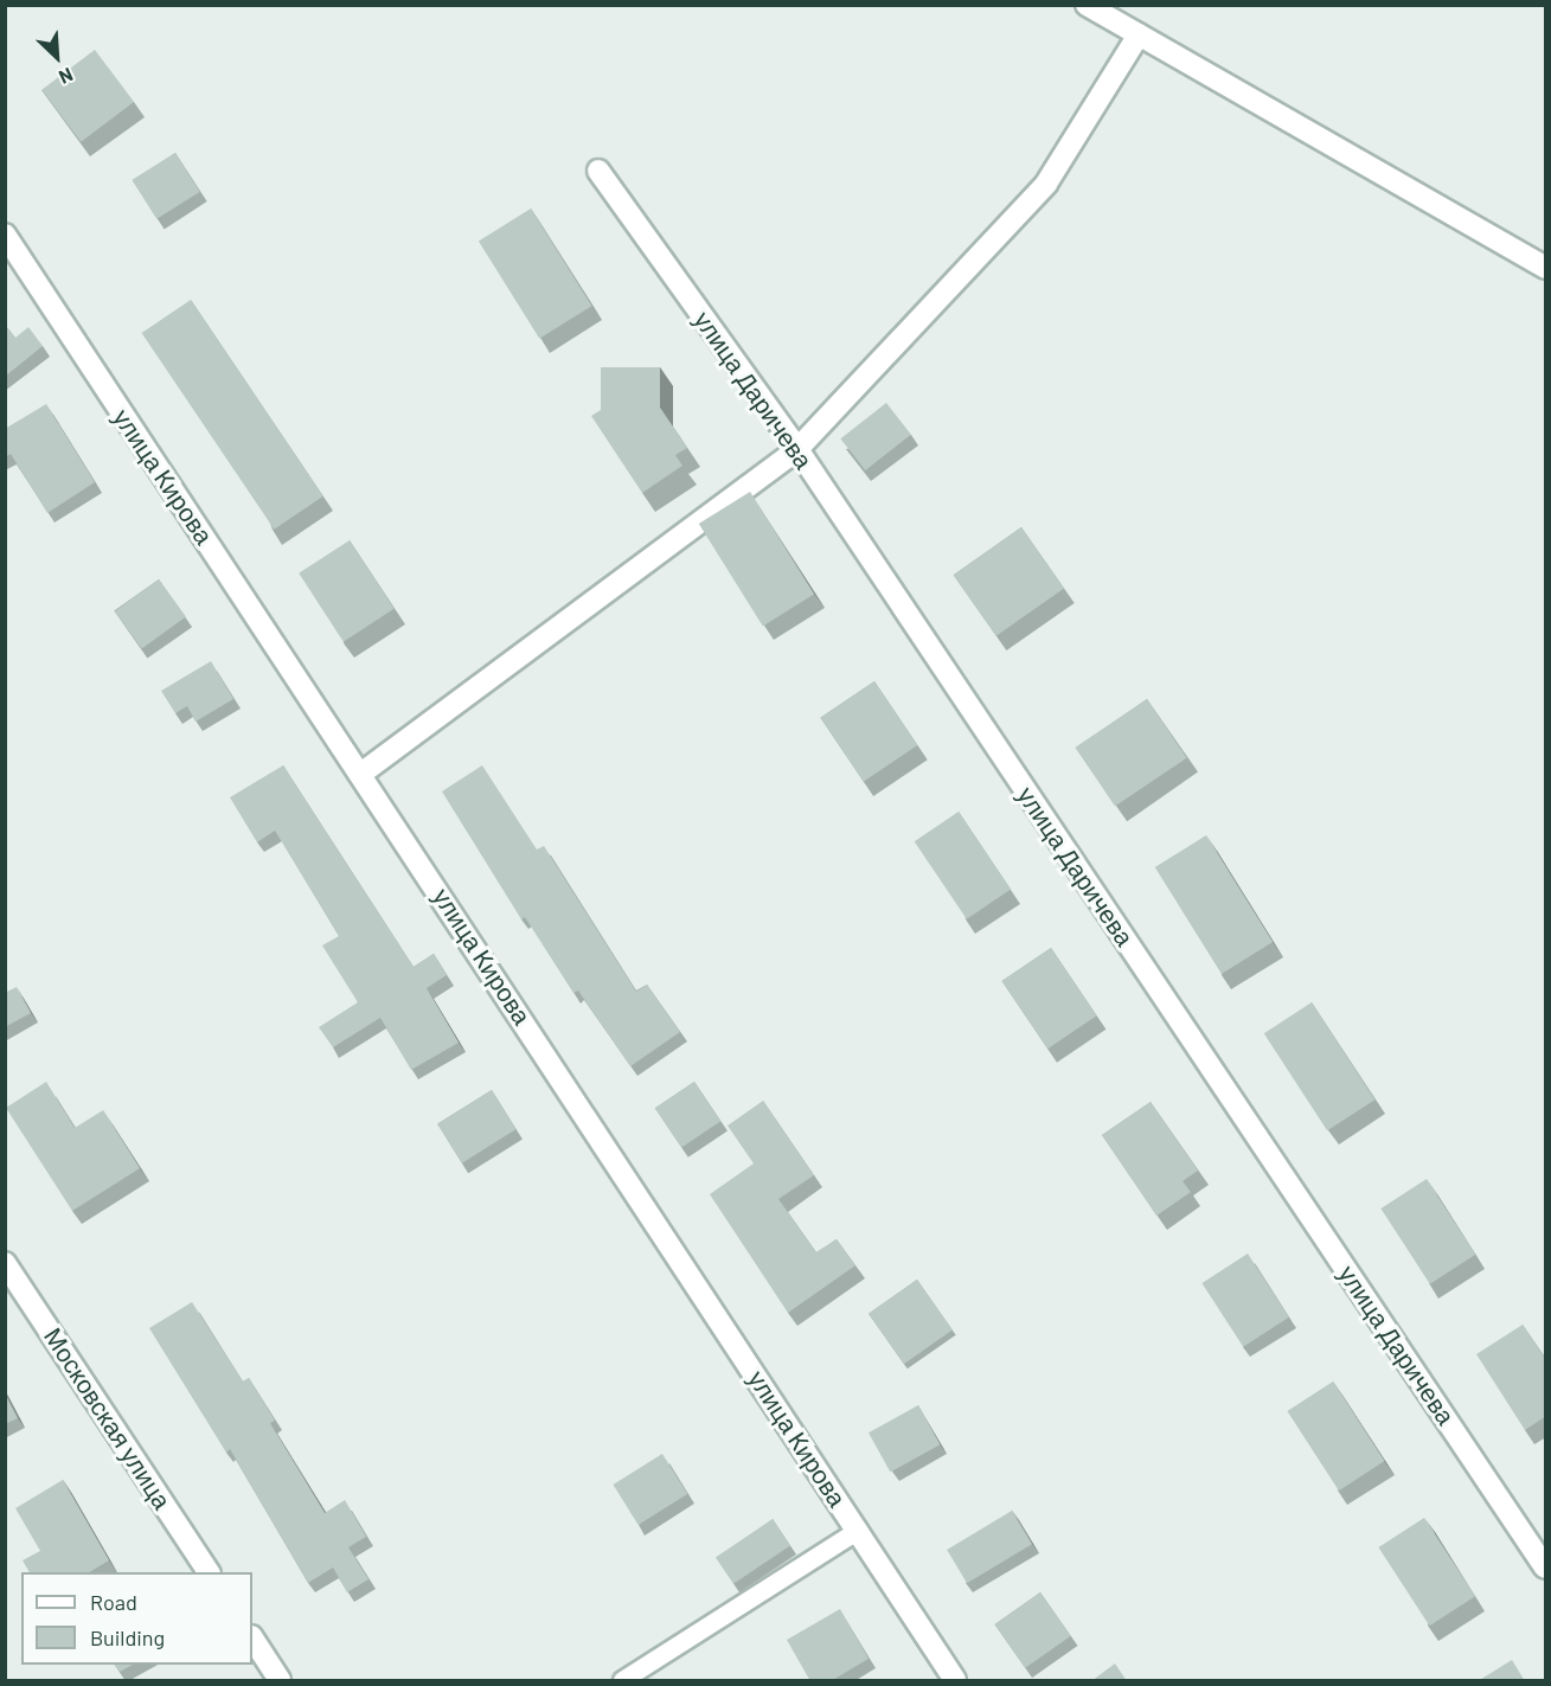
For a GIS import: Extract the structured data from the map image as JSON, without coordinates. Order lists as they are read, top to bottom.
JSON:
{
  "streets": {
    "street": ["улица Даричева", "улица Кирова", "Московская улица"]
  },
  "legend": ["Road", "Building"],
  "north": "bottom right"
}
